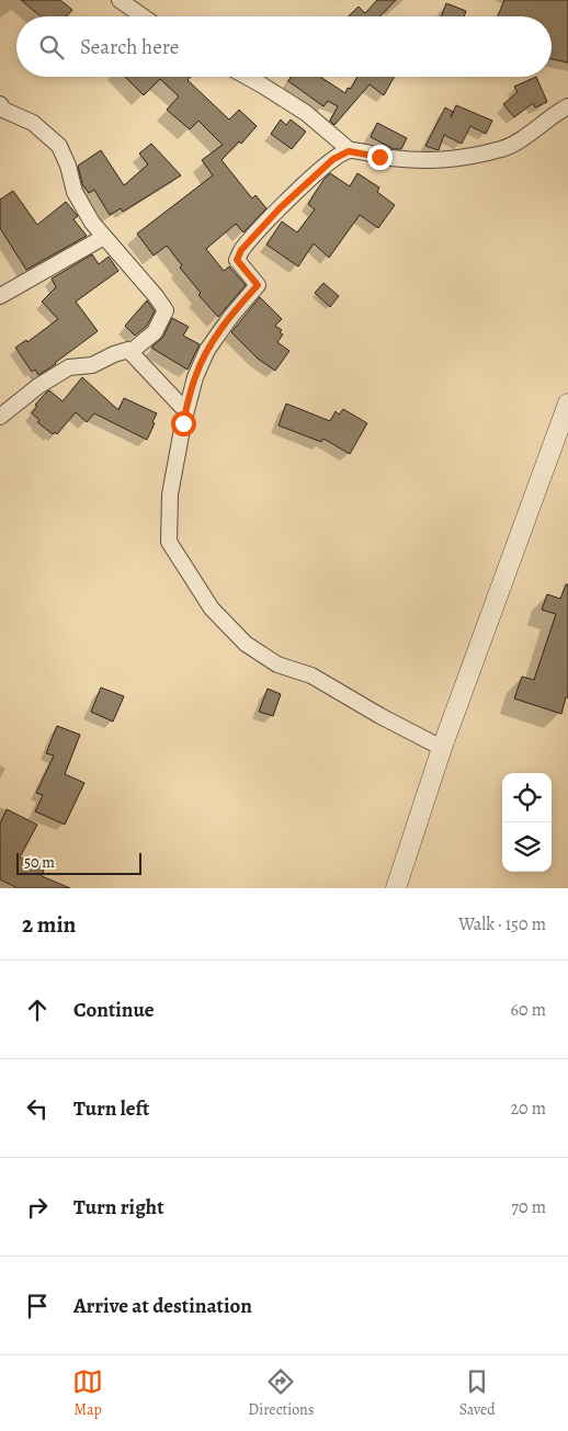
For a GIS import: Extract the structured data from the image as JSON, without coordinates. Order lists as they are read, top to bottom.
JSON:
{
  "scale_bar": "50 m",
  "page": {
    "search": "Search here",
    "scale": "50 m",
    "heading": ["2 min", "Walk · 150 m"],
    "list": [
      ["Continue", "60 m"],
      ["Turn left", "20 m"],
      ["Turn right", "70 m"],
      "Arrive at destination"
    ],
    "nav": ["Map", "Directions", "Saved"]
  }
}
